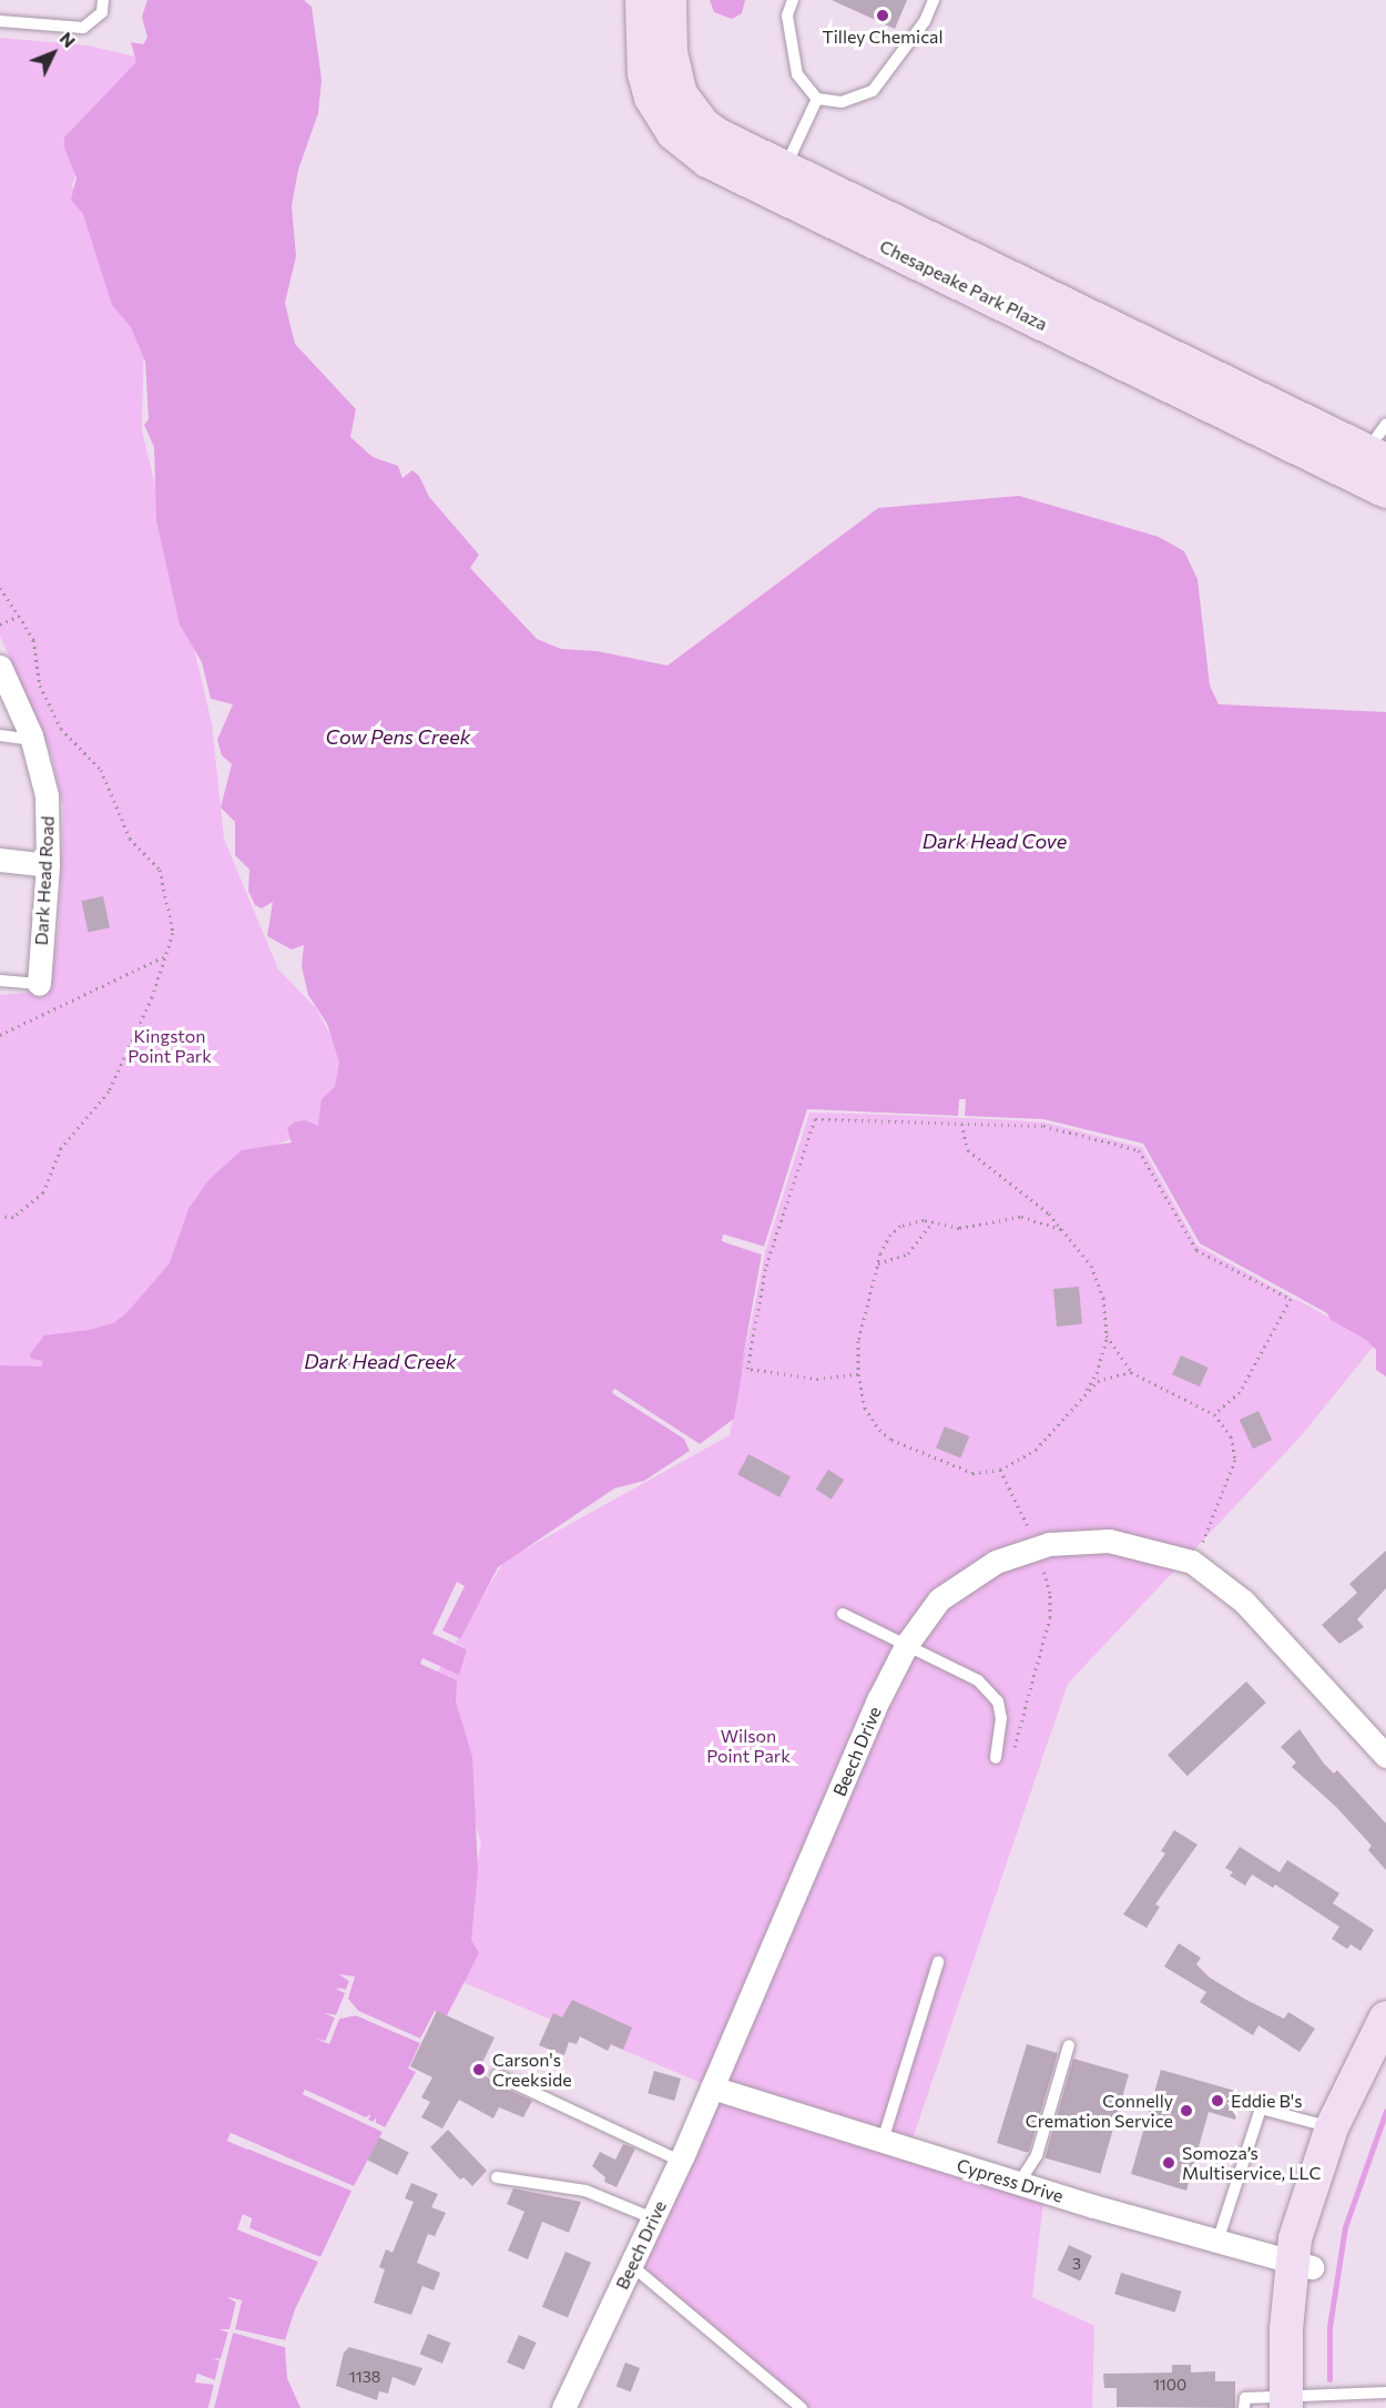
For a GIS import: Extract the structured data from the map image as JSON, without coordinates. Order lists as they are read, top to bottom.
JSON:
{
  "streets": {
    "street": [
      "Chesapeake Park Plaza",
      "Dark Head Road",
      "Beech Drive",
      "Cypress Drive"
    ]
  },
  "crossings": [
    ["Beech Drive", "Cypress Drive"]
  ],
  "water": ["Cow Pens Creek", "Dark Head Cove", "Dark Head Creek"],
  "parks": ["Kingston Point Park", "Wilson Point Park"],
  "places": [
    "Tilley Chemical",
    "Carson's Creekside",
    "Eddie B's",
    "Connelly Cremation Service",
    "Somoza’s Multiservice, LLC"
  ],
  "house_numbers": ["3", "1138", "1100"],
  "north": "top right"
}
